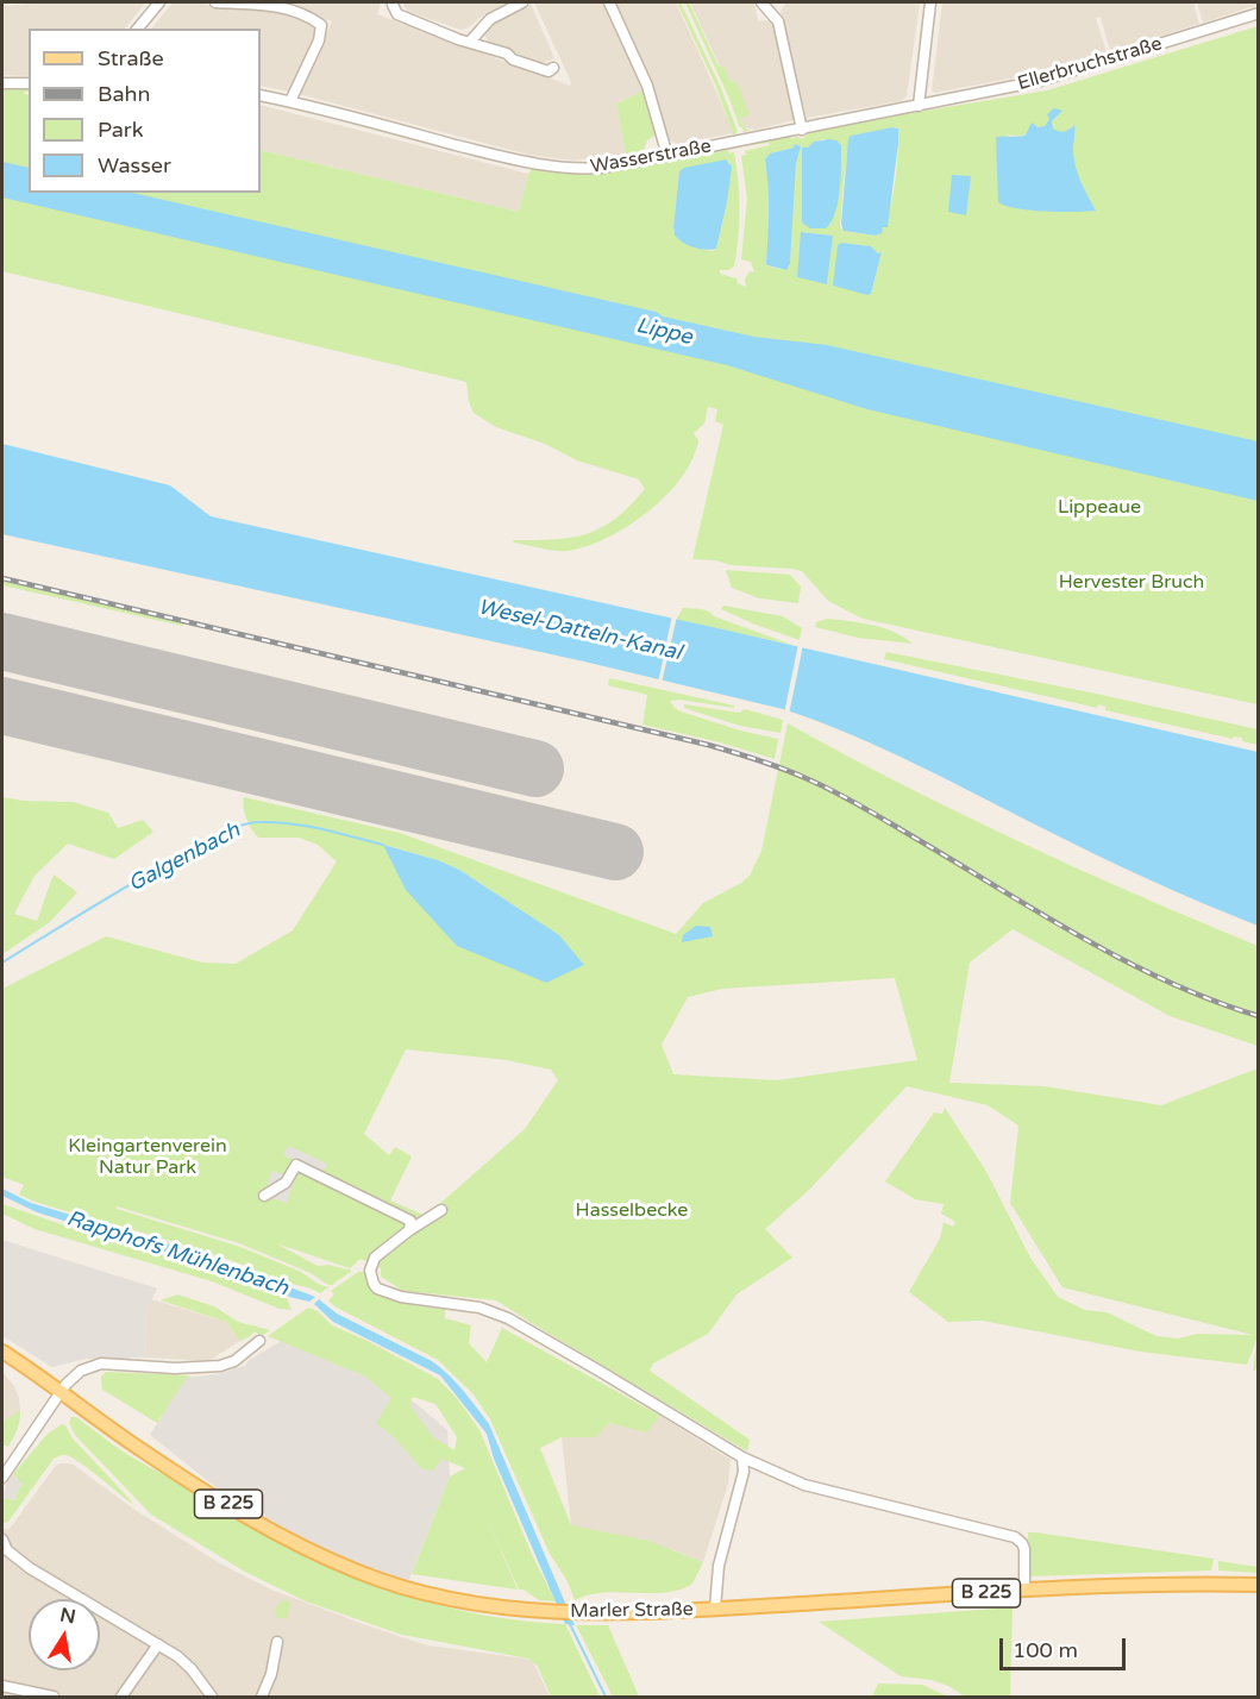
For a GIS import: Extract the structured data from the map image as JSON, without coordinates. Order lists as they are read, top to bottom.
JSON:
{
  "streets": {
    "main road": ["B 225", "Marler Straße"],
    "street": ["Ellerbruchstraße", "Wasserstraße"]
  },
  "crossings": [
    ["Ellerbruchstraße", "Wasserstraße"]
  ],
  "water": [
    "Lippe",
    "Wesel-Datteln-Kanal",
    "Galgenbach",
    "Rapphofs Mühlenbach"
  ],
  "parks": [
    "Lippeaue",
    "Hervester Bruch",
    "Kleingartenverein Natur Park",
    "Hasselbecke"
  ],
  "legend": [
    "Straße",
    "Bahn",
    "Park",
    "Wasser"
  ],
  "scale_bar": "100 m",
  "north": "top"
}
